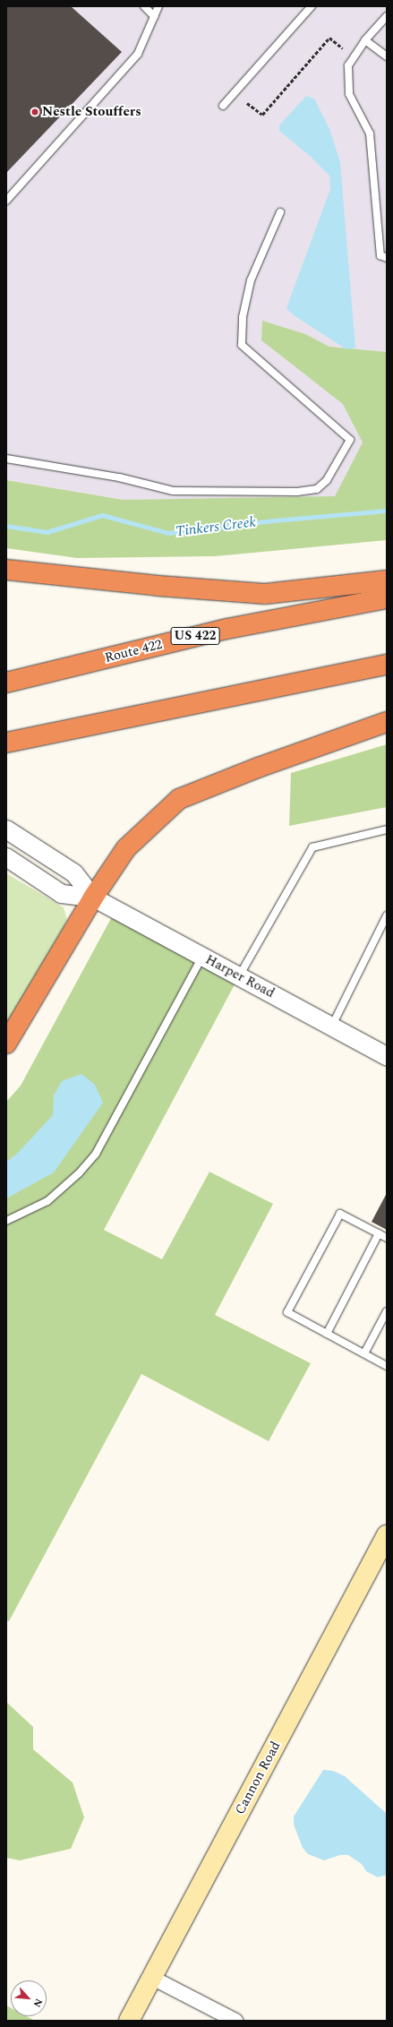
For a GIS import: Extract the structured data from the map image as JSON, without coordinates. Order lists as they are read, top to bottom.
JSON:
{
  "streets": {
    "highway": ["US 422", "Route 422"],
    "main road": ["Cannon Road"],
    "street": ["Harper Road"]
  },
  "water": ["Tinkers Creek"],
  "places": ["Nestle Stouffers"],
  "north": "bottom right"
}
